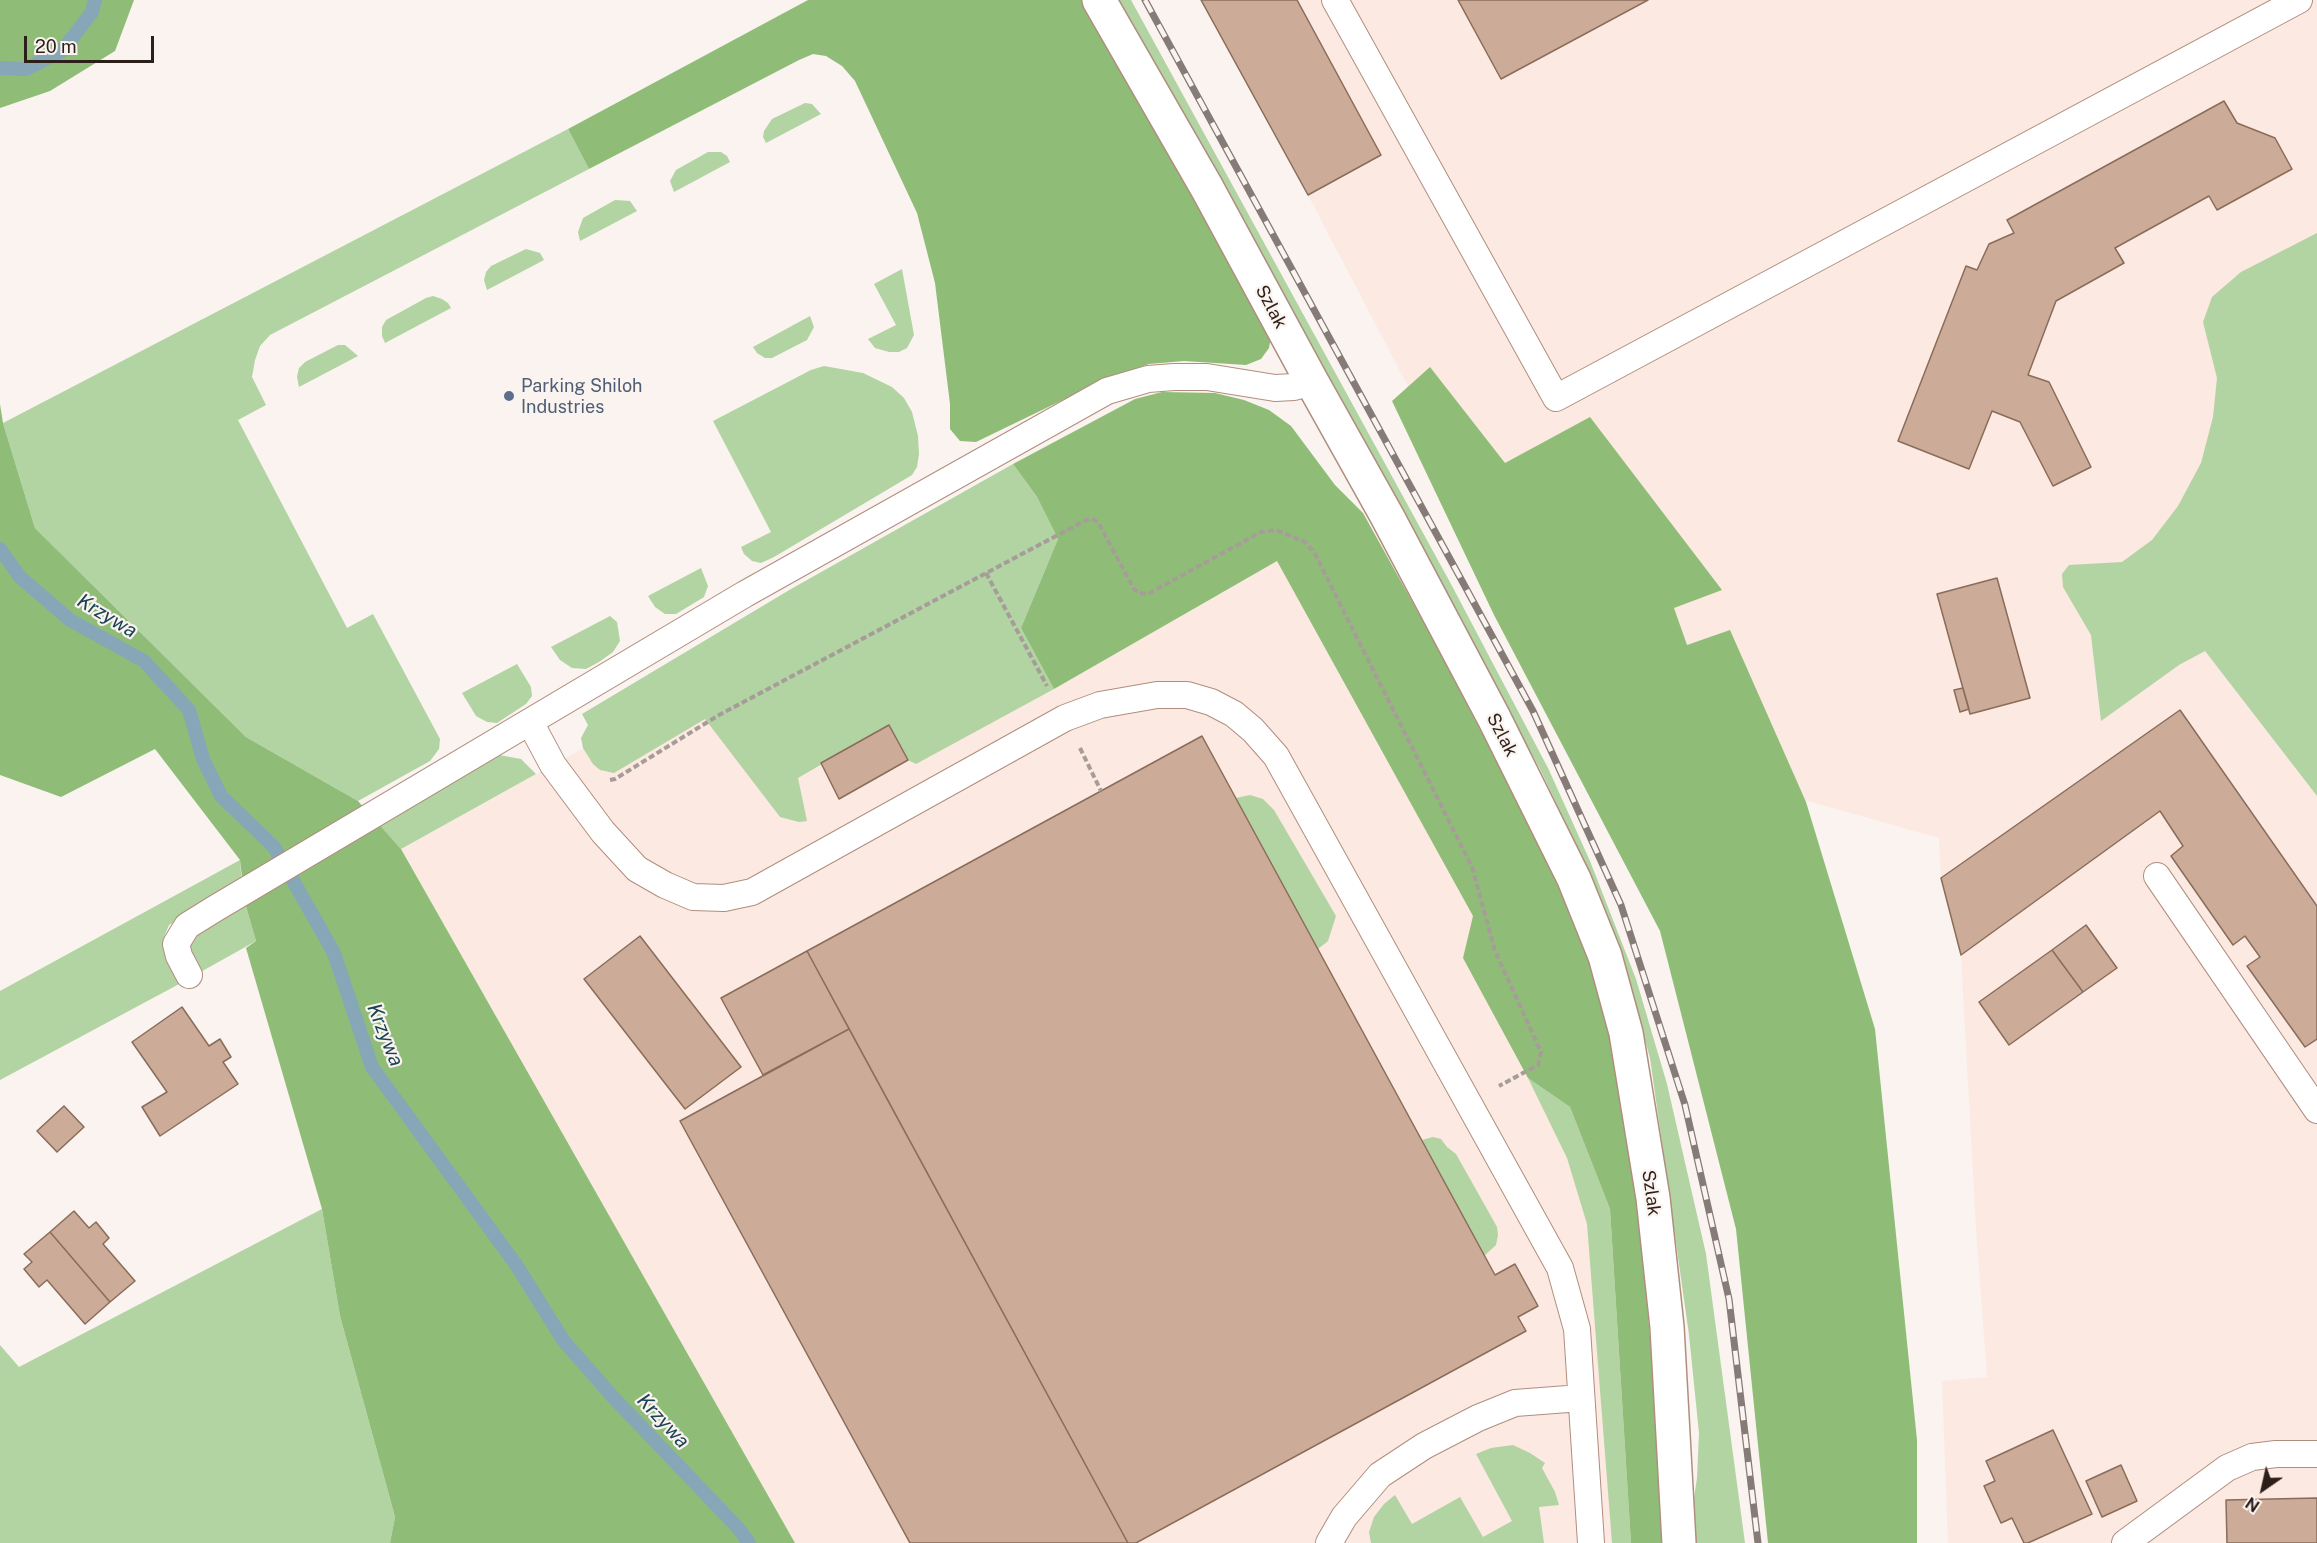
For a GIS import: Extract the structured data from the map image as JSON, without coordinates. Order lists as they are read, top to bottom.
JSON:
{
  "streets": {
    "street": ["Szlak"]
  },
  "water": ["Krzywa"],
  "places": ["Parking Shiloh Industries"],
  "scale_bar": "20 m",
  "north": "bottom left"
}
